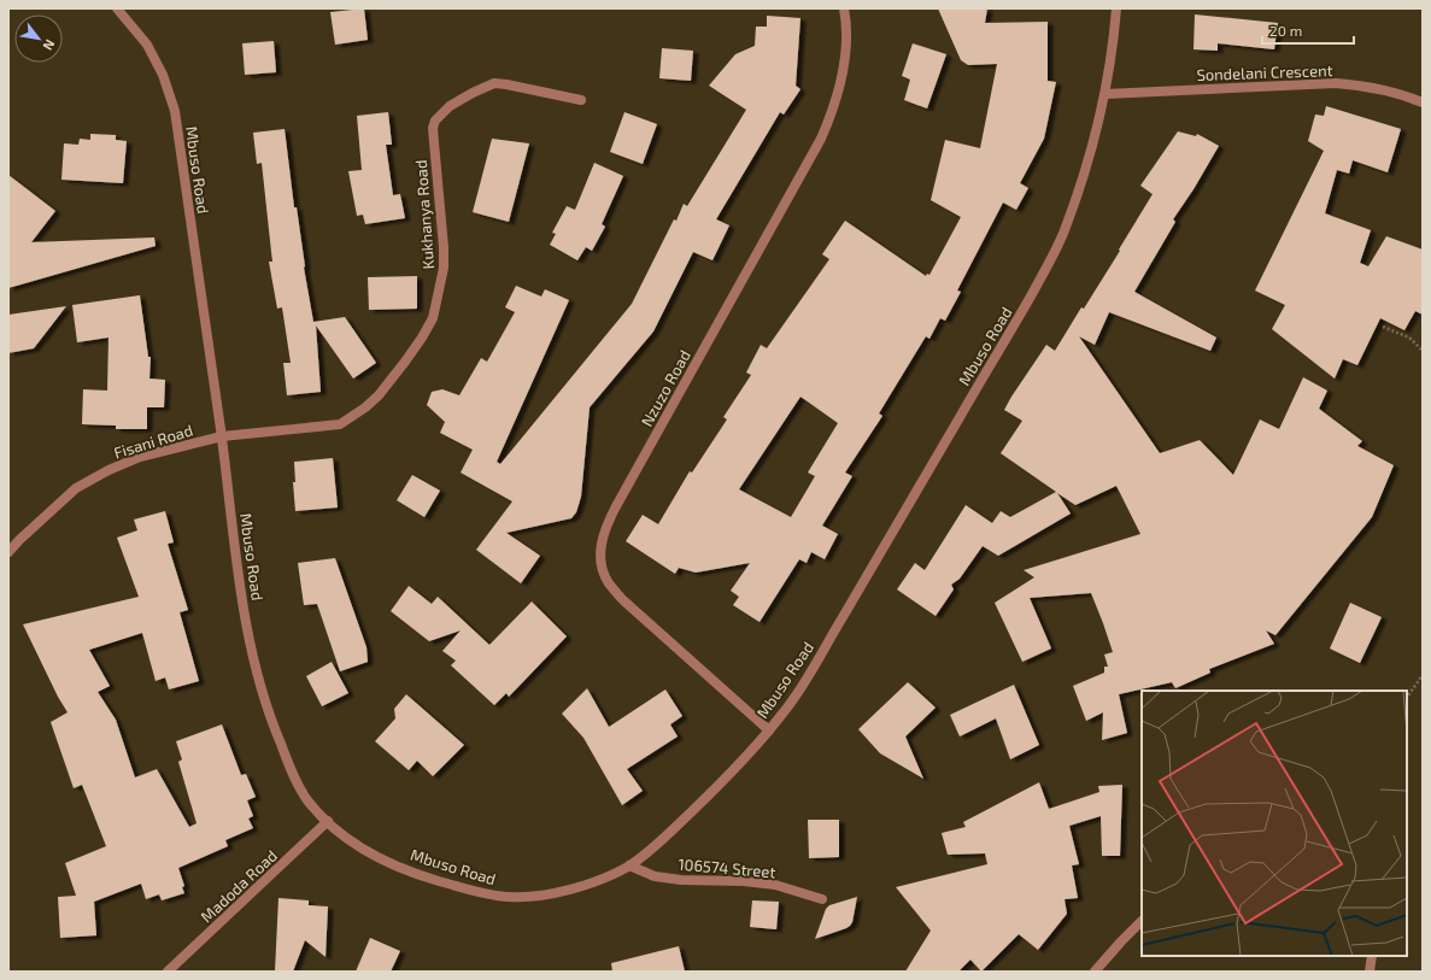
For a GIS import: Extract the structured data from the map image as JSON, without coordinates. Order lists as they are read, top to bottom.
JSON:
{
  "streets": {
    "street": [
      "Sondelani Crescent",
      "Mbuso Road",
      "Kukhanya Road",
      "Nzuzo Road",
      "Fisani Road",
      "106574 Street",
      "Madoda Road"
    ]
  },
  "crossings": [
    ["Sondelani Crescent", "Mbuso Road"],
    ["Mbuso Road", "Kukhanya Road"],
    ["Mbuso Road", "Nzuzo Road"],
    ["Mbuso Road", "Fisani Road"],
    ["Mbuso Road", "106574 Street"],
    ["Mbuso Road", "Madoda Road"],
    ["Kukhanya Road", "Fisani Road"]
  ],
  "scale_bar": "20 m",
  "north": "bottom right"
}
